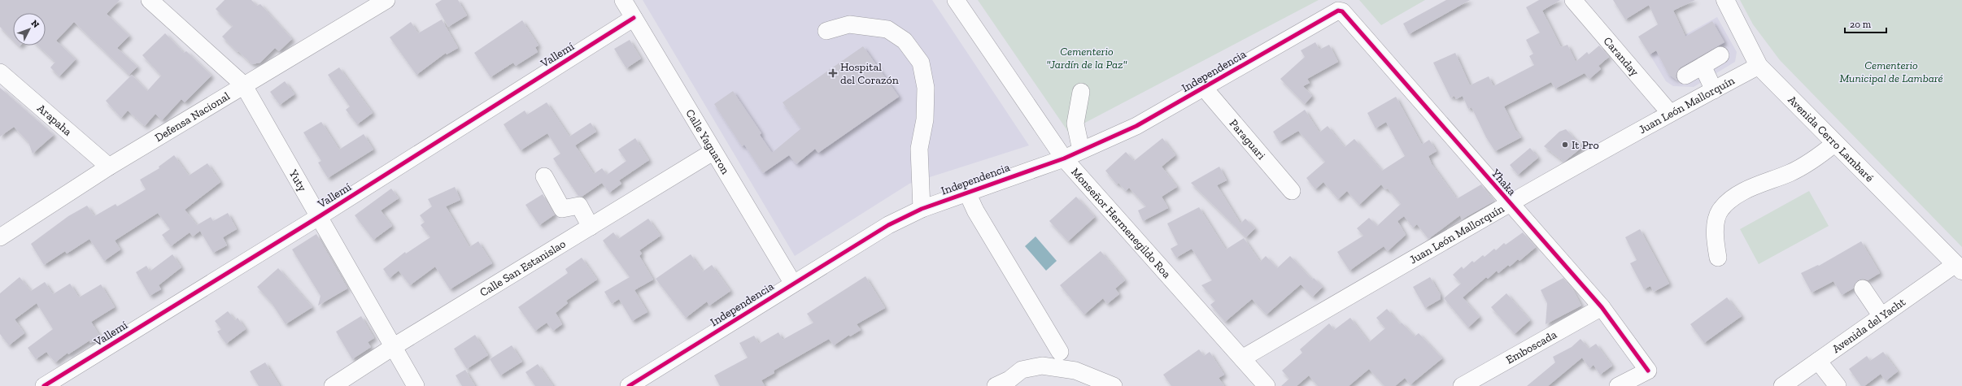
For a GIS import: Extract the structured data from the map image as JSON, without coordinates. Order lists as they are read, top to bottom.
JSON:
{
  "streets": {
    "main road": ["Avenida Cerro Lambaré"],
    "street": [
      "Vallemí",
      "Caranday",
      "Independencia",
      "Juan León Mallorquín",
      "Defensa Nacional",
      "Arapaha",
      "Paraguari",
      "Calle Yaguaron",
      "Yuty",
      "Yhaka",
      "Monseñor Hermenegildo Roa",
      "Calle San Estanislao",
      "Avenida del Yacht",
      "Emboscada"
    ]
  },
  "crossings": [
    ["Vallemí", "Calle Yaguaron"],
    ["Vallemí", "Yuty"],
    ["Caranday", "Juan León Mallorquín"],
    ["Independencia", "Paraguari"],
    ["Independencia", "Calle Yaguaron"],
    ["Independencia", "Yhaka"],
    ["Independencia", "Monseñor Hermenegildo Roa"],
    ["Juan León Mallorquín", "Avenida Cerro Lambaré"],
    ["Juan León Mallorquín", "Yhaka"],
    ["Juan León Mallorquín", "Monseñor Hermenegildo Roa"],
    ["Defensa Nacional", "Arapaha"],
    ["Defensa Nacional", "Yuty"],
    ["Avenida Cerro Lambaré", "Avenida del Yacht"],
    ["Calle Yaguaron", "Calle San Estanislao"],
    ["Yuty", "Calle San Estanislao"],
    ["Yhaka", "Emboscada"]
  ],
  "parks": ["Cementerio \"Jardín de la Paz\"", "Cementerio Municipal de Lambaré"],
  "places": {
    "health": ["Hospital del Corazón"],
    "other": ["It Pro"]
  },
  "scale_bar": "20 m",
  "north": "top right"
}
